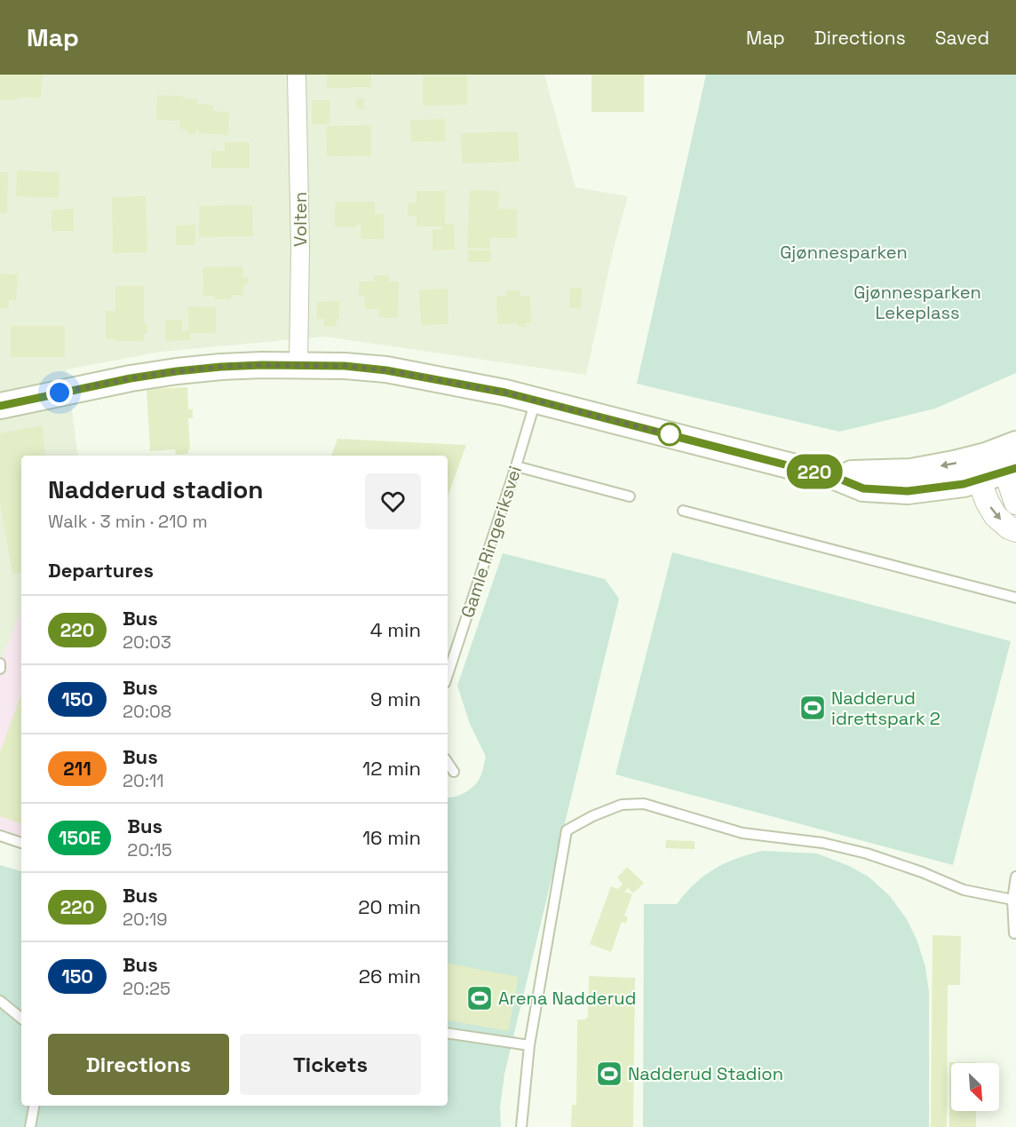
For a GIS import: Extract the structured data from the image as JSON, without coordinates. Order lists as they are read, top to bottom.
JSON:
{
  "streets": {
    "street": ["Volten"],
    "lane": ["Gamle Ringeriksvei"]
  },
  "parks": ["Gjønnesparken", "Gjønnesparken Lekeplass"],
  "places": {
    "sports": ["Nadderud idrettspark 2", "Arena Nadderud", "Nadderud Stadion"]
  },
  "lines": ["bus line 220"],
  "north": "bottom right",
  "page": {
    "header": "Map",
    "nav": ["Map", "Directions", "Saved"],
    "on_map": "220",
    "heading": [
      ["Nadderud stadion", "Walk · 3 min · 210 m"],
      "Departures"
    ],
    "list": [
      {
        "mark": "220",
        "name": "Bus",
        "note": "20:03",
        "value": "4 min"
      },
      {
        "mark": "150",
        "name": "Bus",
        "note": "20:08",
        "value": "9 min"
      },
      {
        "mark": "211",
        "name": "Bus",
        "note": "20:11",
        "value": "12 min"
      },
      {
        "mark": "150E",
        "name": "Bus",
        "note": "20:15",
        "value": "16 min"
      },
      {
        "mark": "220",
        "name": "Bus",
        "note": "20:19",
        "value": "20 min"
      },
      {
        "mark": "150",
        "name": "Bus",
        "note": "20:25",
        "value": "26 min"
      }
    ],
    "buttons": ["Directions", "Tickets"]
  }
}
